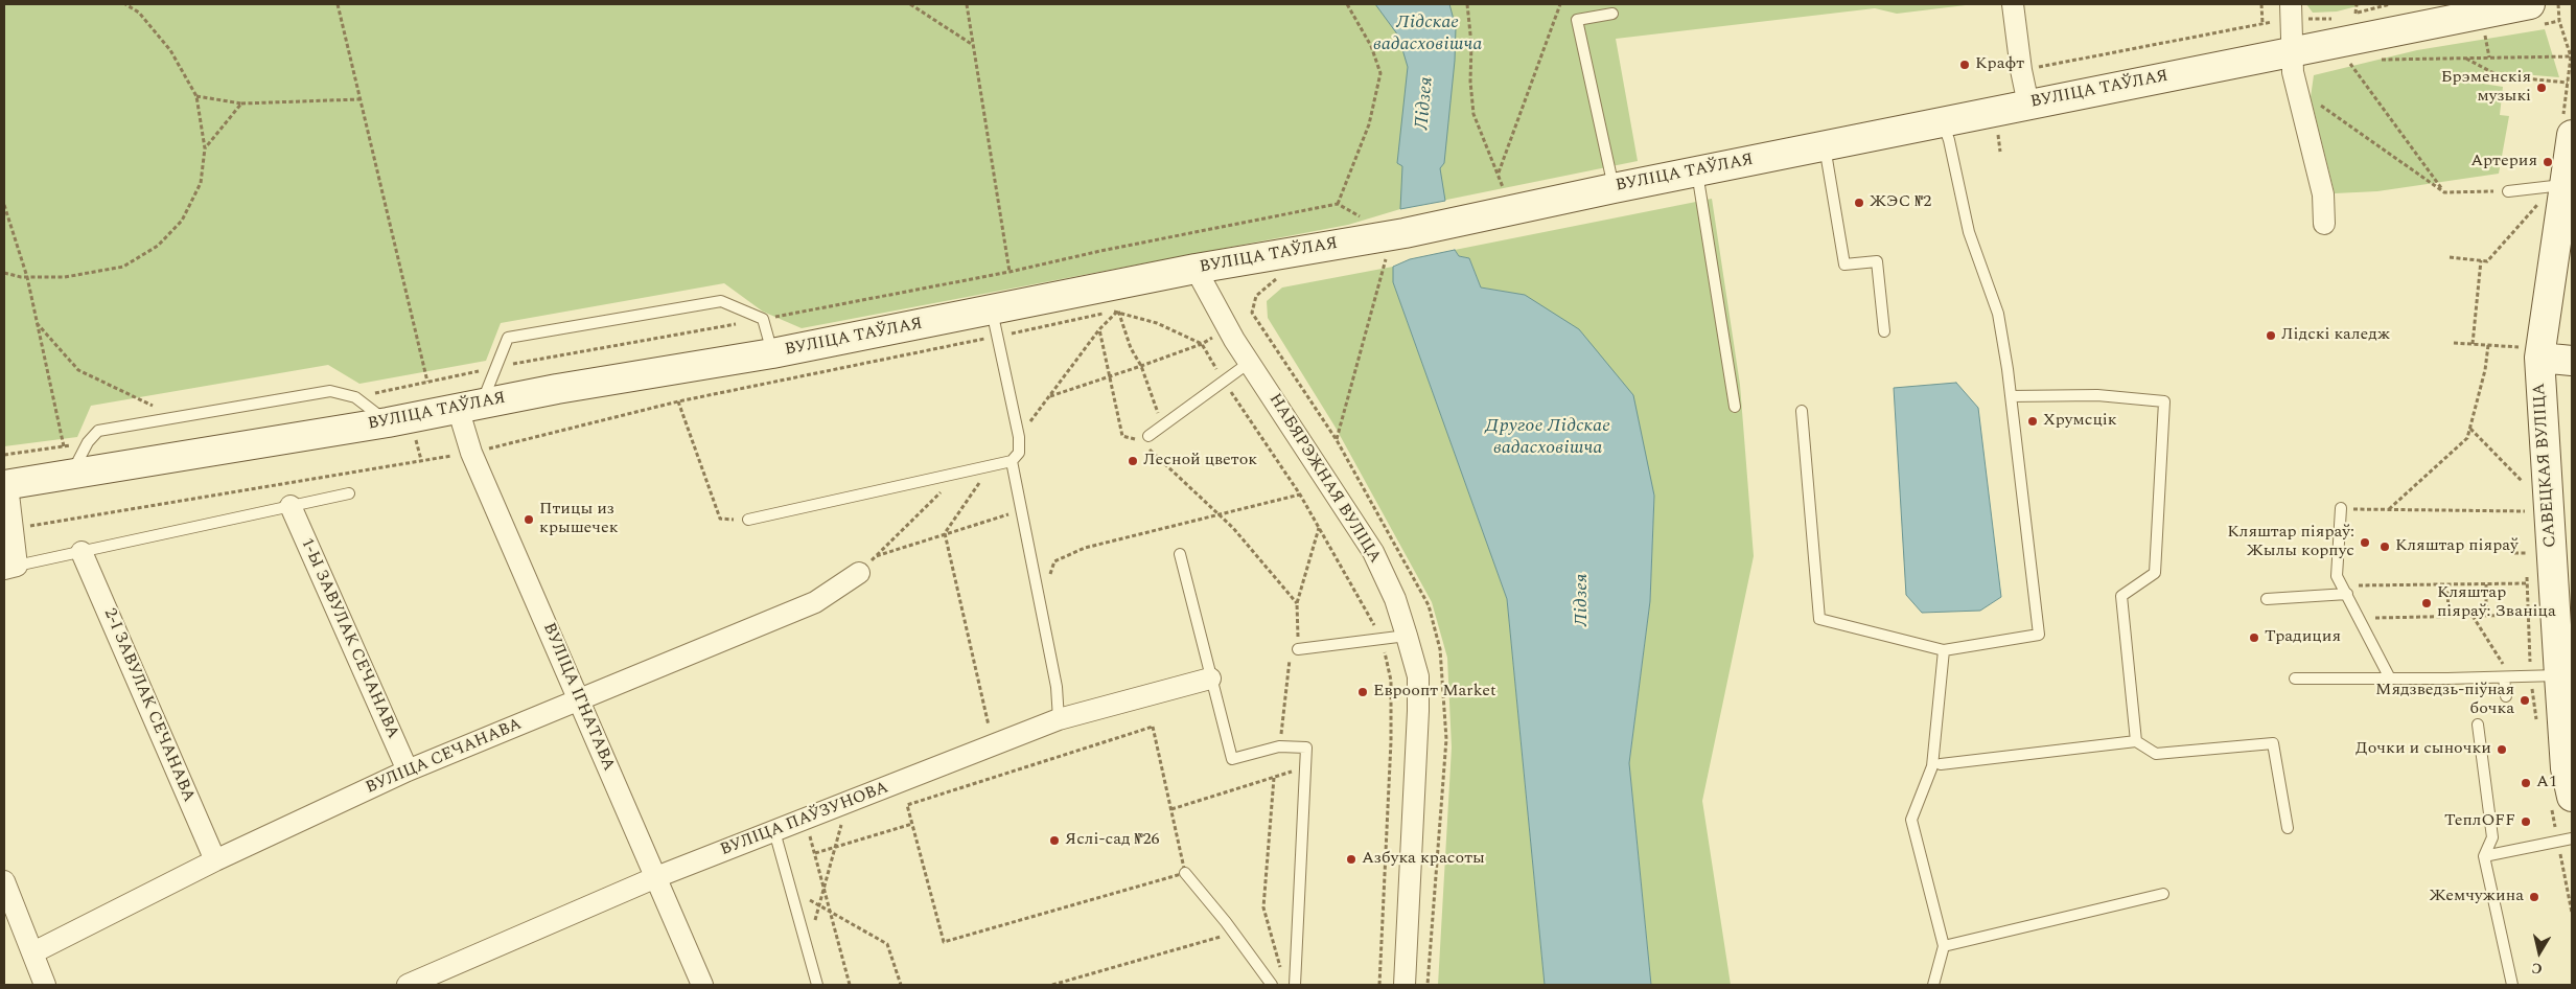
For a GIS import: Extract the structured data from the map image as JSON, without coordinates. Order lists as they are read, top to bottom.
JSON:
{
  "streets": {
    "main road": ["ВУЛІЦА ТАЎЛАЯ", "САВЕЦКАЯ ВУЛІЦА"],
    "street": [
      "НАБЯРЭЖНАЯ ВУЛІЦА",
      "1-Ы ЗАВУЛАК СЕЧАНАВА",
      "ВУЛІЦА ІГНАТАВА",
      "2-І ЗАВУЛАК СЕЧАНАВА",
      "ВУЛІЦА СЕЧАНАВА",
      "ВУЛІЦА ПАЎЗУНОВА"
    ]
  },
  "crossings": [
    ["ВУЛІЦА ТАЎЛАЯ", "НАБЯРЭЖНАЯ ВУЛІЦА"],
    ["ВУЛІЦА ТАЎЛАЯ", "ВУЛІЦА ІГНАТАВА"],
    ["1-Ы ЗАВУЛАК СЕЧАНАВА", "ВУЛІЦА СЕЧАНАВА"],
    ["ВУЛІЦА ІГНАТАВА", "ВУЛІЦА СЕЧАНАВА"],
    ["ВУЛІЦА ІГНАТАВА", "ВУЛІЦА ПАЎЗУНОВА"],
    ["2-І ЗАВУЛАК СЕЧАНАВА", "ВУЛІЦА СЕЧАНАВА"]
  ],
  "water": ["Лідскае вадасховішча", "Лідзея", "Другое Лідскае вадасховішча"],
  "places": [
    "Крафт",
    "Брэменскія музыкі",
    "Артерия",
    "ЖЭС №2",
    "Лідскі каледж",
    "Хрумсцік",
    "Лесной цветок",
    "Птицы из крышечек",
    "Кляштар піяраў: Жылы корпус",
    "Кляштар піяраў",
    "Кляштар піяраў: Званіца",
    "Традиция",
    "Евроопт Market",
    "Мядзведзь-піўная бочка",
    "Дочки и сыночки",
    "A1",
    "ТеплОFF",
    "Яслі-сад №26",
    "Азбука красоты",
    "Жемчужина"
  ],
  "north": "bottom"
}
